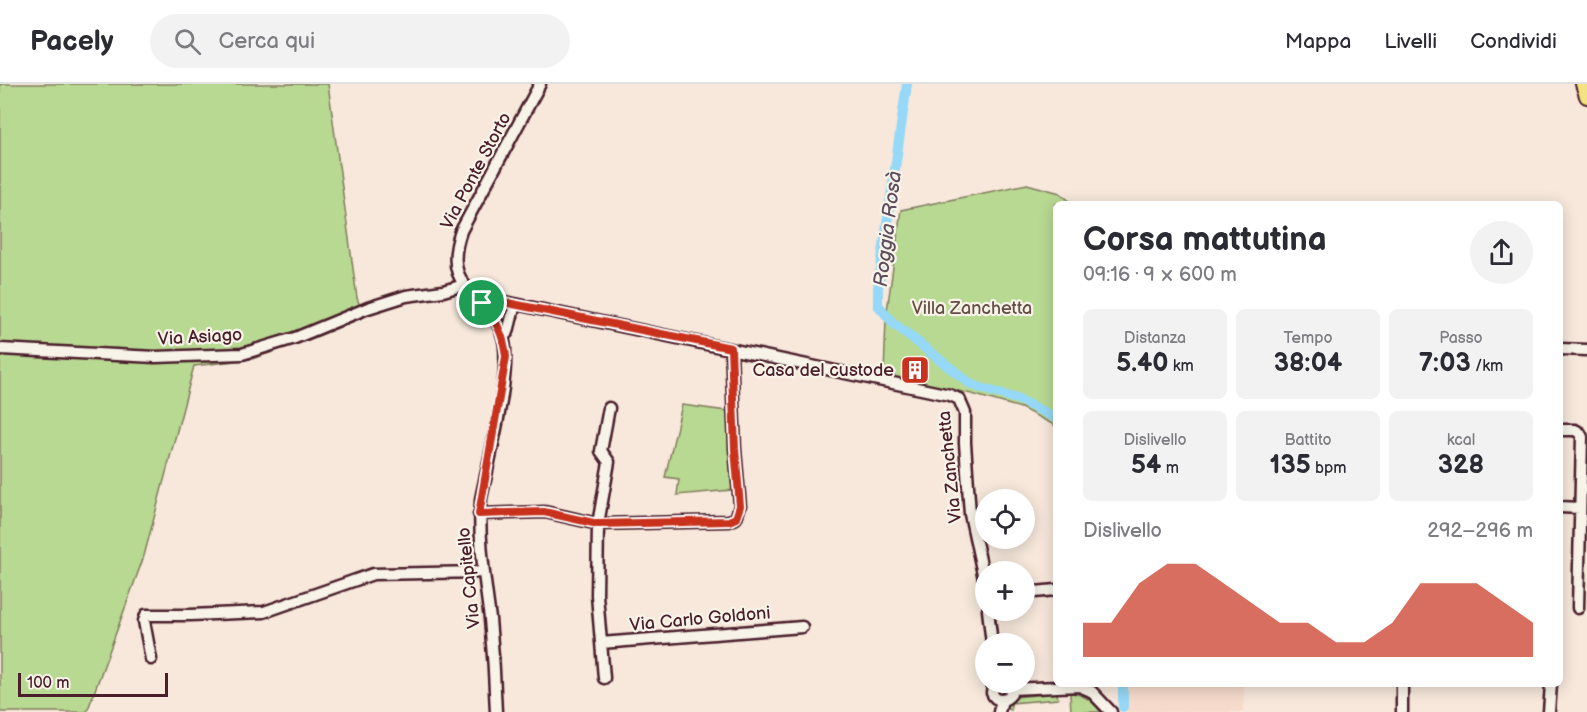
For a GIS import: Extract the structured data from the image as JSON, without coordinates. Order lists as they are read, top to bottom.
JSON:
{
  "streets": {
    "street": [
      "Via Ponte Storto",
      "Via Asiago",
      "Via Zanchetta",
      "Via Capitello",
      "Via Carlo Goldoni"
    ]
  },
  "crossings": [
    ["Via Ponte Storto", "Via Asiago"],
    ["Via Ponte Storto", "Via Zanchetta"],
    ["Via Ponte Storto", "Via Capitello"],
    ["Via Zanchetta", "Via Capitello"]
  ],
  "water": ["Roggia Rosà"],
  "parks": ["Villa Zanchetta"],
  "places": {
    "building": ["Casa del custode"]
  },
  "scale_bar": "100 m",
  "page": {
    "header": "Pacely",
    "search": "Cerca qui",
    "nav": ["Mappa", "Livelli", "Condividi"],
    "heading": ["Corsa mattutina", "09:16 · 9 × 600 m"],
    "stats": [
      ["Distanza", "5.40 km"],
      ["Tempo", "38:04"],
      ["Passo", "7:03 /km"],
      ["Dislivello", "54 m"],
      ["Battito", "135 bpm"],
      ["kcal", "328"]
    ],
    "map_buttons": ["+", "−"],
    "chart": ["Dislivello", "292–296 m"],
    "scale": "100 m"
  }
}
